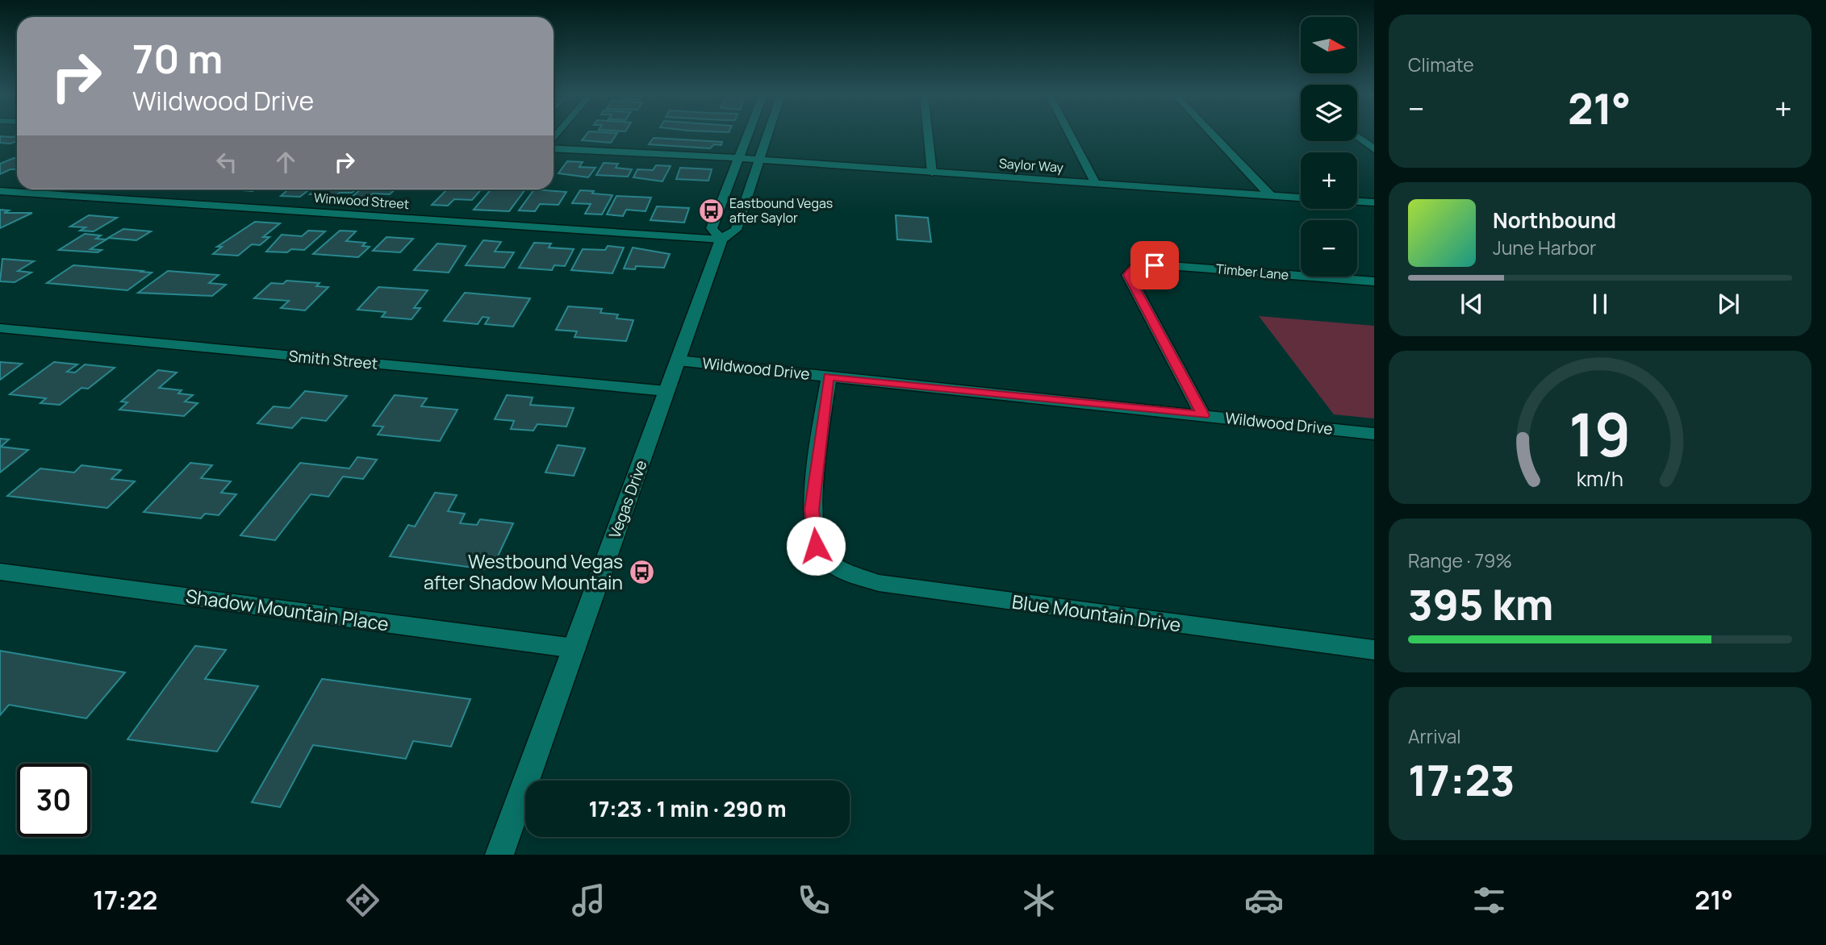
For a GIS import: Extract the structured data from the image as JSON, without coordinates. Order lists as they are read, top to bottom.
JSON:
{
  "streets": {
    "street": [
      "Saylor Way",
      "Winwood Street",
      "Timber Lane",
      "Smith Street",
      "Wildwood Drive",
      "Vegas Drive",
      "Shadow Mountain Place",
      "Blue Mountain Drive"
    ]
  },
  "crossings": [
    ["Saylor Way", "Vegas Drive"],
    ["Winwood Street", "Vegas Drive"],
    ["Timber Lane", "Wildwood Drive"],
    ["Smith Street", "Vegas Drive"],
    ["Wildwood Drive", "Vegas Drive"],
    ["Wildwood Drive", "Blue Mountain Drive"],
    ["Vegas Drive", "Shadow Mountain Place"]
  ],
  "places": {
    "bus stop": ["Eastbound Vegas after Saylor", "Westbound Vegas after Shadow Mountain"]
  },
  "north": "right",
  "page": {
    "tile": [
      "Climate",
      ["Range · 79%", "395 km"],
      ["Arrival", "17:23"]
    ],
    "map_buttons": ["+", "−"],
    "turn": ["70 m", "Wildwood Drive"],
    "heat": ["−", "21°", "+"],
    "song": ["Northbound", "June Harbor"],
    "limit": "30",
    "trip": "17:23 · 1 min · 290 m",
    "tabs": ["17:22", "21°"],
    "gauge": ["19", "km/h"]
  }
}
